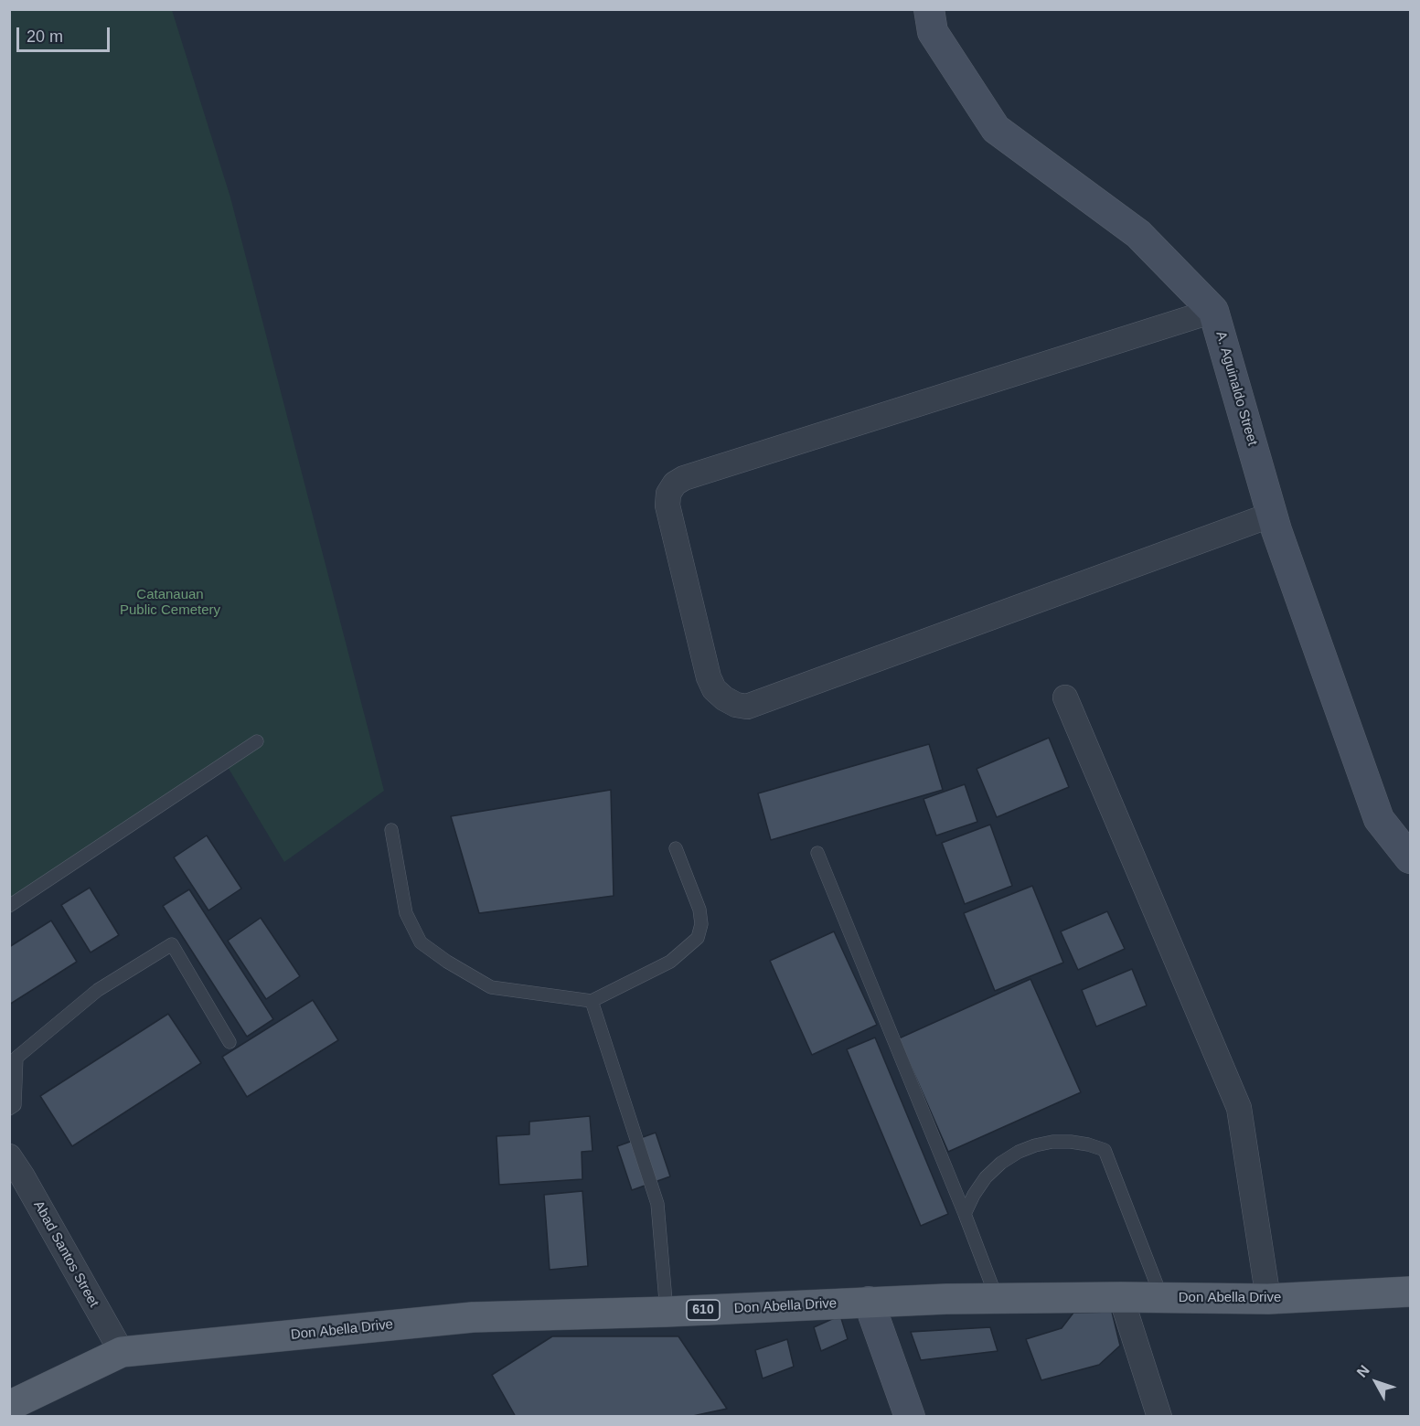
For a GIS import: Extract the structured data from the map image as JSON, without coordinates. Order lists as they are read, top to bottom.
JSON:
{
  "streets": {
    "main road": ["A. Aguinaldo Street", "Don Abella Drive", "610"],
    "street": ["Abad Santos Street"]
  },
  "crossings": [
    ["Abad Santos Street", "Don Abella Drive"]
  ],
  "parks": ["Catanauan Public Cemetery"],
  "scale_bar": "20 m",
  "north": "top left"
}
